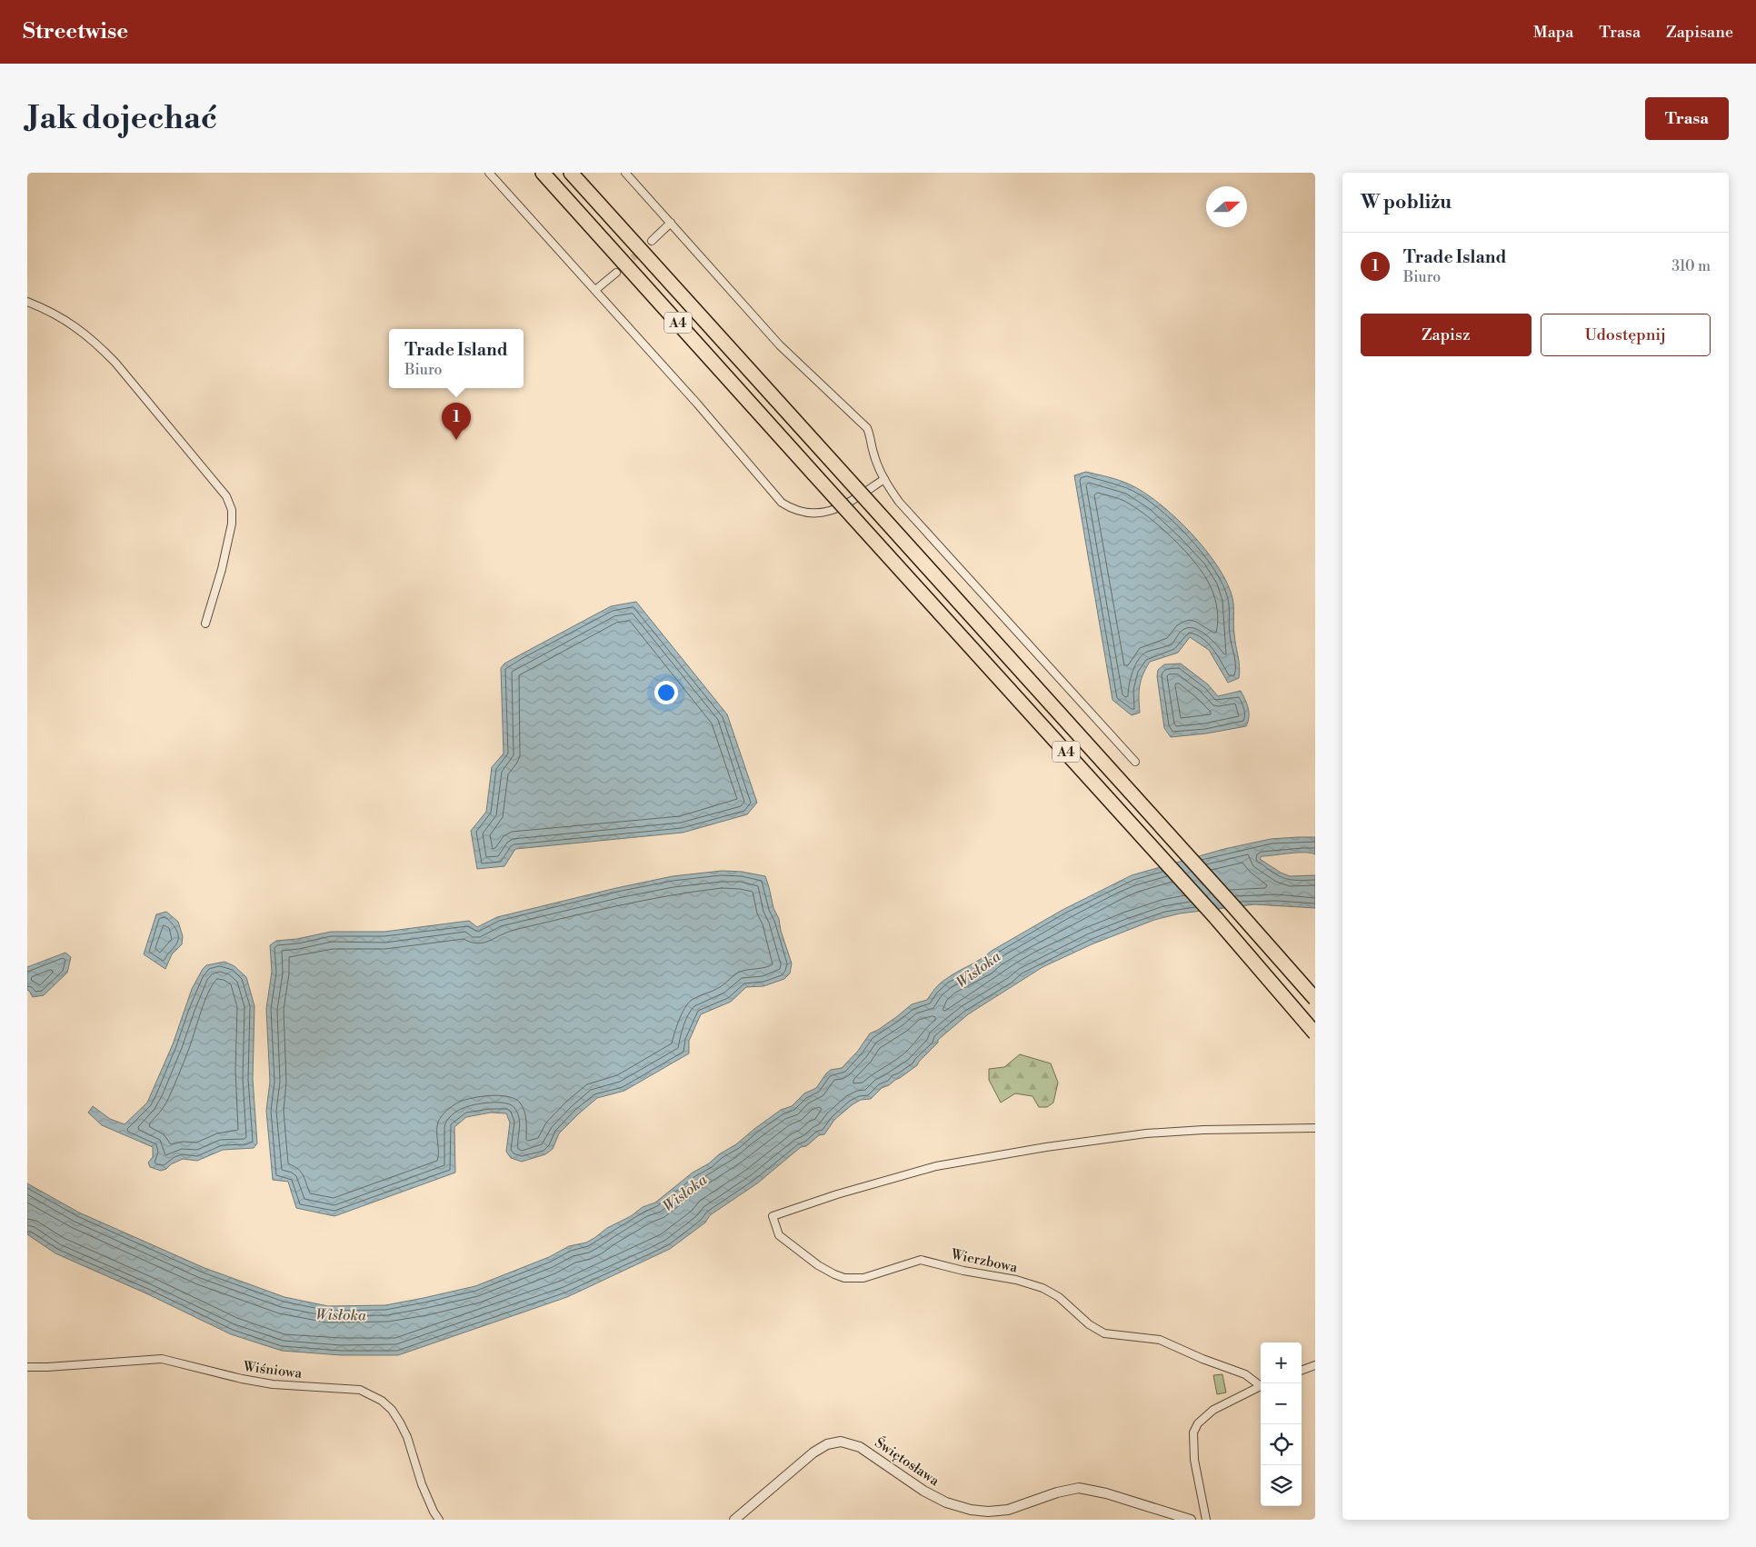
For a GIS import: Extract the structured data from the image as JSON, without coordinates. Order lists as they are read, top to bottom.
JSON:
{
  "streets": {
    "highway": ["A4"],
    "street": ["Wierzbowa", "Wiśniowa", "Świętosława"]
  },
  "water": ["Wisłoka"],
  "north": "right",
  "page": {
    "header": "Streetwise",
    "nav": ["Mapa", "Trasa", "Zapisane"],
    "buttons": [
      "Trasa",
      ["Zapisz", "Udostępnij"]
    ],
    "title": "Jak dojechać",
    "heading": "W pobliżu",
    "list": [
      {
        "mark": "1",
        "name": "Trade Island",
        "note": "Biuro",
        "value": "310 m"
      }
    ],
    "popup": ["Trade Island", "Biuro"],
    "pins": "1",
    "map_buttons": ["+", "−"]
  }
}
